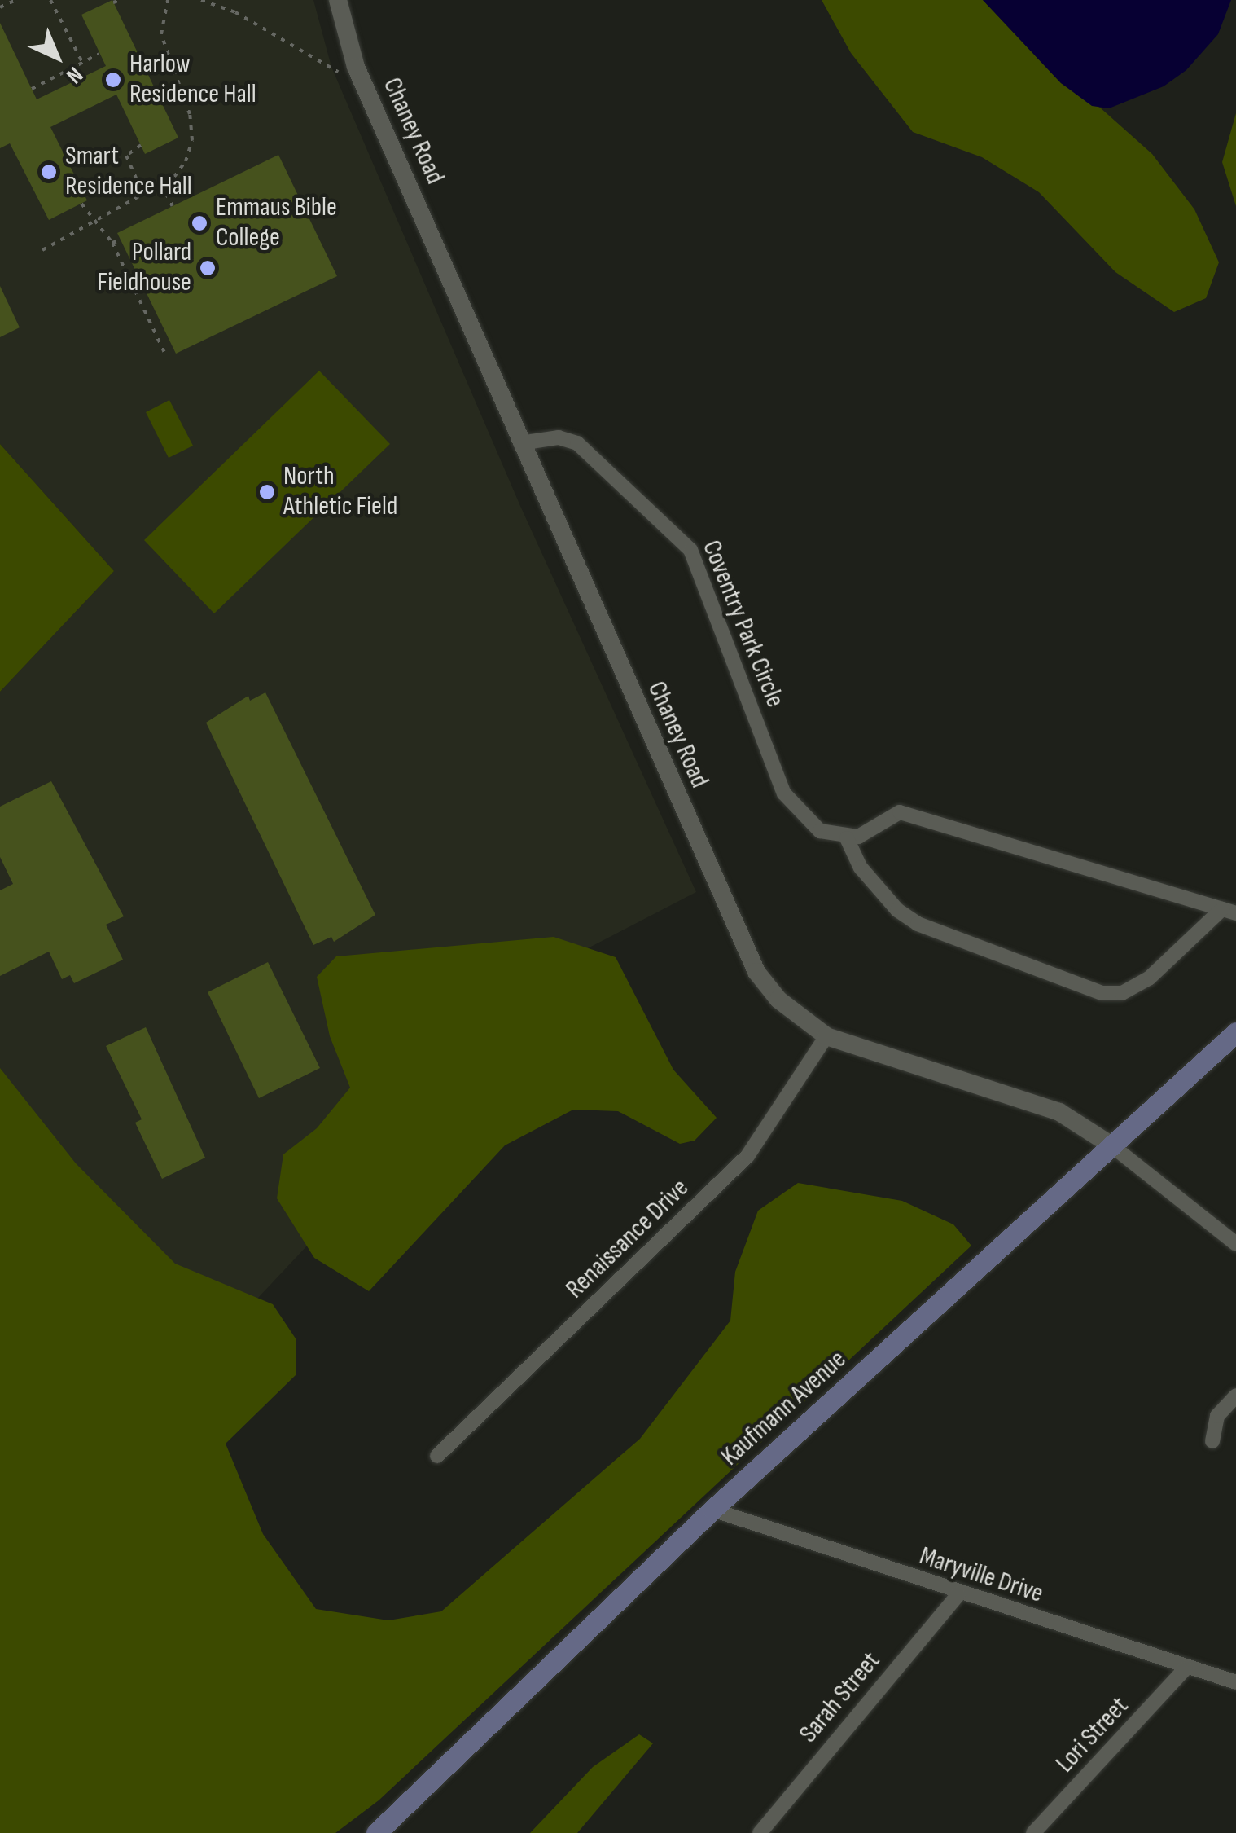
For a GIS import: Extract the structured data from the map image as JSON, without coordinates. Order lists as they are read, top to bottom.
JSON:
{
  "streets": {
    "main road": ["Kaufmann Avenue"],
    "street": [
      "Chaney Road",
      "Coventry Park Circle",
      "Renaissance Drive",
      "Maryville Drive",
      "Sarah Street",
      "Lori Street"
    ]
  },
  "crossings": [
    ["Chaney Road", "Coventry Park Circle"],
    ["Chaney Road", "Renaissance Drive"],
    ["Chaney Road", "Kaufmann Avenue"],
    ["Kaufmann Avenue", "Maryville Drive"],
    ["Maryville Drive", "Sarah Street"],
    ["Maryville Drive", "Lori Street"]
  ],
  "places": [
    "Harlow Residence Hall",
    "Smart Residence Hall",
    "Emmaus Bible College",
    "Pollard Fieldhouse",
    "North Athletic Field"
  ],
  "north": "bottom right"
}
